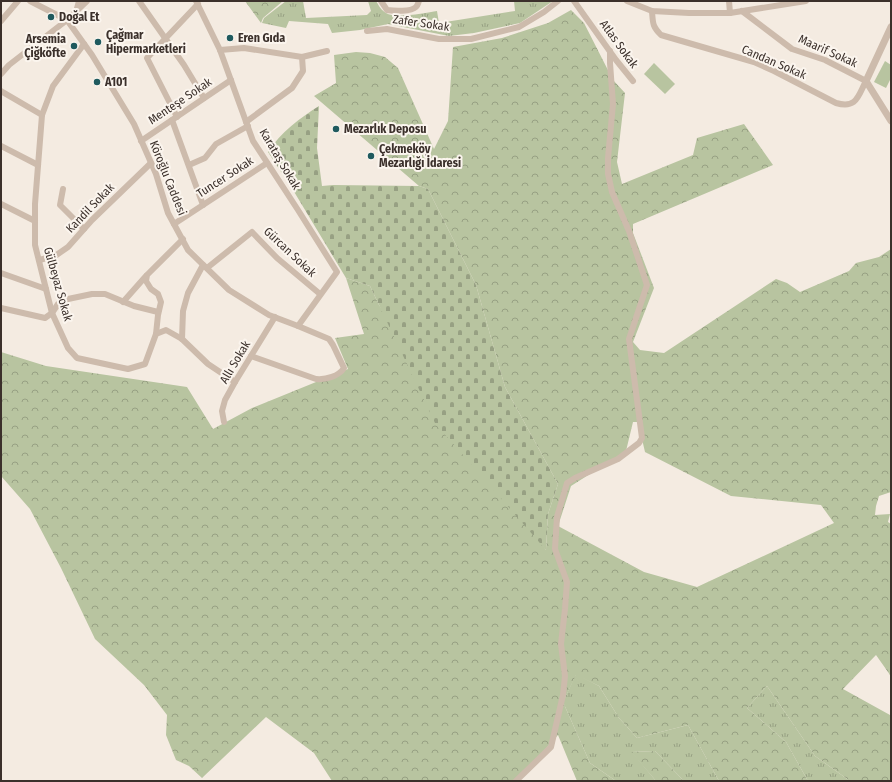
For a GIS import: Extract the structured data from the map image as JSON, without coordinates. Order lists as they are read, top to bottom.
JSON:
{
  "streets": {
    "street": [
      "Zafer Sokak",
      "Atlas Sokak",
      "Maarif Sokak",
      "Candan Sokak",
      "Menteşe Sokak",
      "Karataş Sokak",
      "Tuncer Sokak",
      "Köroğlu Caddesi",
      "Kandil Sokak",
      "Gürcan Sokak",
      "Gülbeyaz Sokak",
      "Allı Sokak"
    ]
  },
  "crossings": [
    ["Maarif Sokak", "Candan Sokak"],
    ["Menteşe Sokak", "Karataş Sokak"],
    ["Menteşe Sokak", "Köroğlu Caddesi"],
    ["Karataş Sokak", "Tuncer Sokak"],
    ["Karataş Sokak", "Gürcan Sokak"],
    ["Tuncer Sokak", "Köroğlu Caddesi"],
    ["Köroğlu Caddesi", "Kandil Sokak"],
    ["Köroğlu Caddesi", "Gürcan Sokak"],
    ["Köroğlu Caddesi", "Gülbeyaz Sokak"],
    ["Köroğlu Caddesi", "Allı Sokak"],
    ["Kandil Sokak", "Gülbeyaz Sokak"]
  ],
  "places": [
    "Doğal Et",
    "Eren Gıda",
    "Çağmar Hipermarketleri",
    "Arsemia Çiğköfte",
    "A101",
    "Mezarlık Deposu",
    "Çekmeköy Mezarlığı İdaresi"
  ]
}
